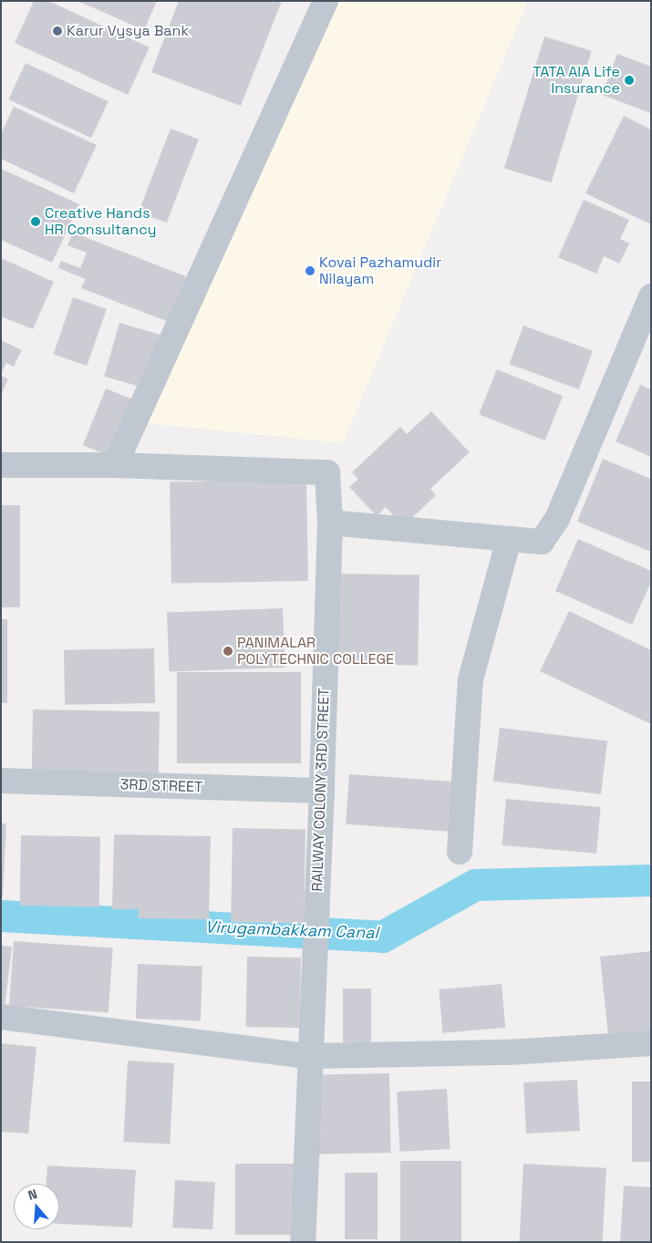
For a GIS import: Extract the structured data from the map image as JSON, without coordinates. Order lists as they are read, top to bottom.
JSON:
{
  "streets": {
    "street": ["3RD STREET", "RAILWAY COLONY 3RD STREET"]
  },
  "crossings": [
    ["3RD STREET", "RAILWAY COLONY 3RD STREET"]
  ],
  "water": ["Virugambakkam Canal"],
  "places": [
    "Karur Vysya Bank",
    "TATA AIA Life Insurance",
    "Creative Hands HR Consultancy",
    "Kovai Pazhamudir Nilayam",
    "PANIMALAR POLYTECHNIC COLLEGE"
  ],
  "north": "top"
}
